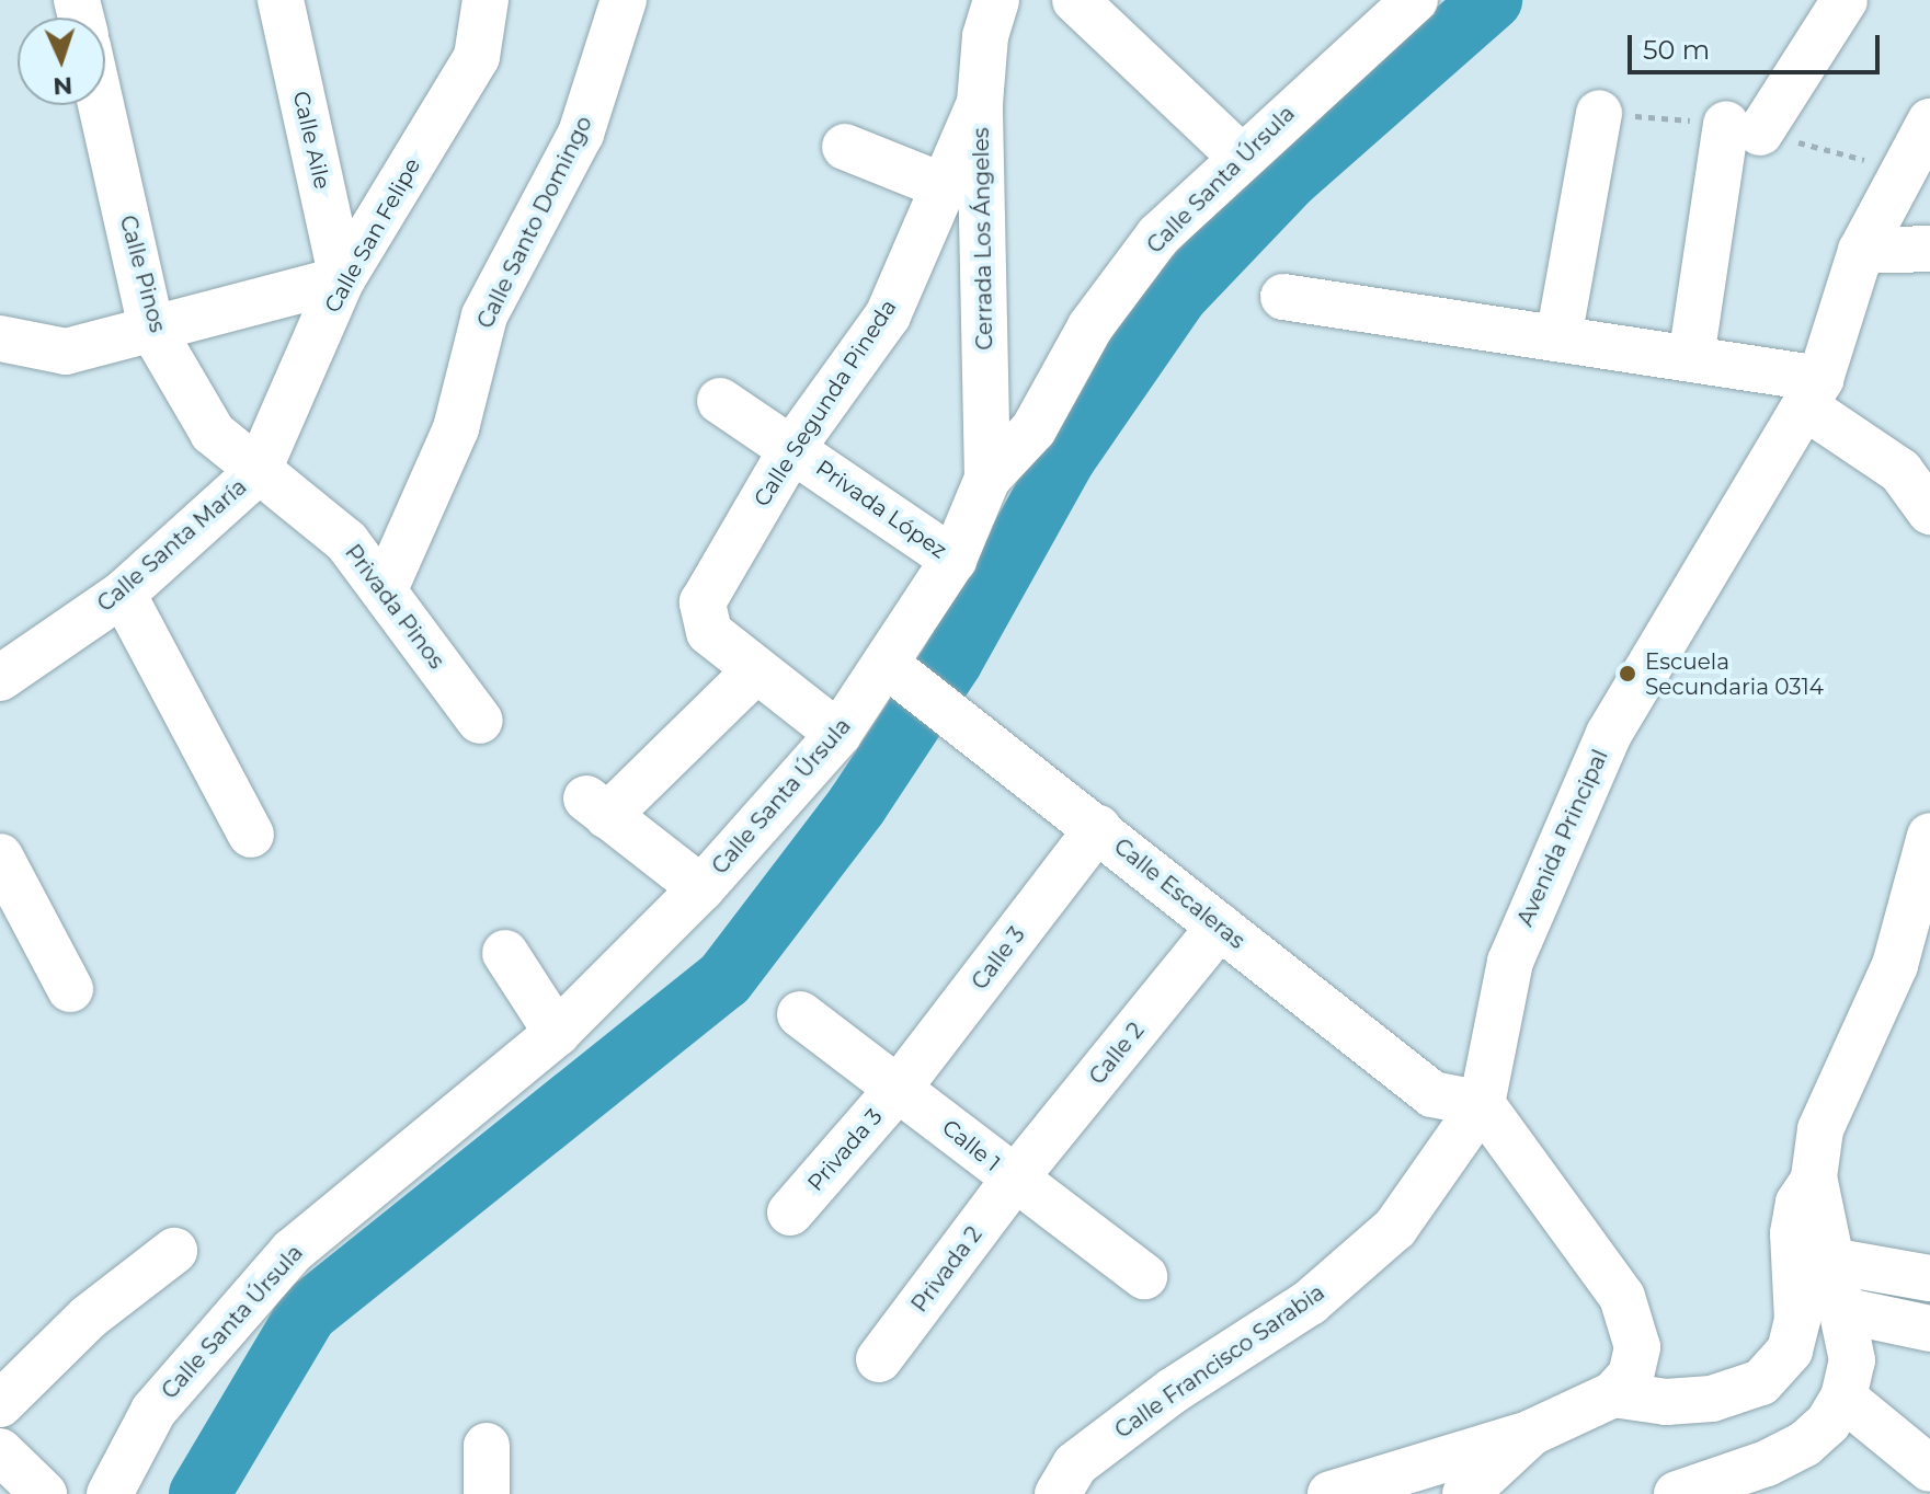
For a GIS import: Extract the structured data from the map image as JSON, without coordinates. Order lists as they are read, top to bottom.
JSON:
{
  "streets": {
    "street": [
      "Calle Aile",
      "Calle Santa Úrsula",
      "Calle Santo Domingo",
      "Calle San Felipe",
      "Cerrada Los Ángeles",
      "Calle Pinos",
      "Calle Segunda Pineda",
      "Privada López",
      "Calle Santa María",
      "Privada Pinos",
      "Avenida Principal",
      "Calle Escaleras",
      "Calle 3",
      "Calle 2",
      "Calle 1",
      "Privada 3",
      "Privada 2",
      "Calle Francisco Sarabia"
    ]
  },
  "crossings": [
    ["Calle Aile", "Calle San Felipe"],
    ["Calle Santa Úrsula", "Cerrada Los Ángeles"],
    ["Calle Santa Úrsula", "Privada López"],
    ["Calle Santa Úrsula", "Calle Escaleras"],
    ["Calle Santo Domingo", "Privada Pinos"],
    ["Calle San Felipe", "Calle Pinos"],
    ["Calle San Felipe", "Calle Santa María"],
    ["Calle San Felipe", "Privada Pinos"],
    ["Cerrada Los Ángeles", "Calle Segunda Pineda"],
    ["Calle Pinos", "Calle Santa María"],
    ["Calle Pinos", "Privada Pinos"],
    ["Calle Segunda Pineda", "Privada López"],
    ["Calle Santa María", "Privada Pinos"],
    ["Avenida Principal", "Calle Escaleras"],
    ["Avenida Principal", "Calle Francisco Sarabia"],
    ["Calle Escaleras", "Calle 3"],
    ["Calle Escaleras", "Calle 2"],
    ["Calle Escaleras", "Calle Francisco Sarabia"],
    ["Calle 3", "Calle 1"],
    ["Calle 3", "Privada 3"],
    ["Calle 2", "Calle 1"],
    ["Calle 2", "Privada 2"],
    ["Calle 1", "Privada 3"],
    ["Calle 1", "Privada 2"]
  ],
  "places": ["Escuela Secundaria 0314"],
  "scale_bar": "50 m",
  "north": "bottom"
}
